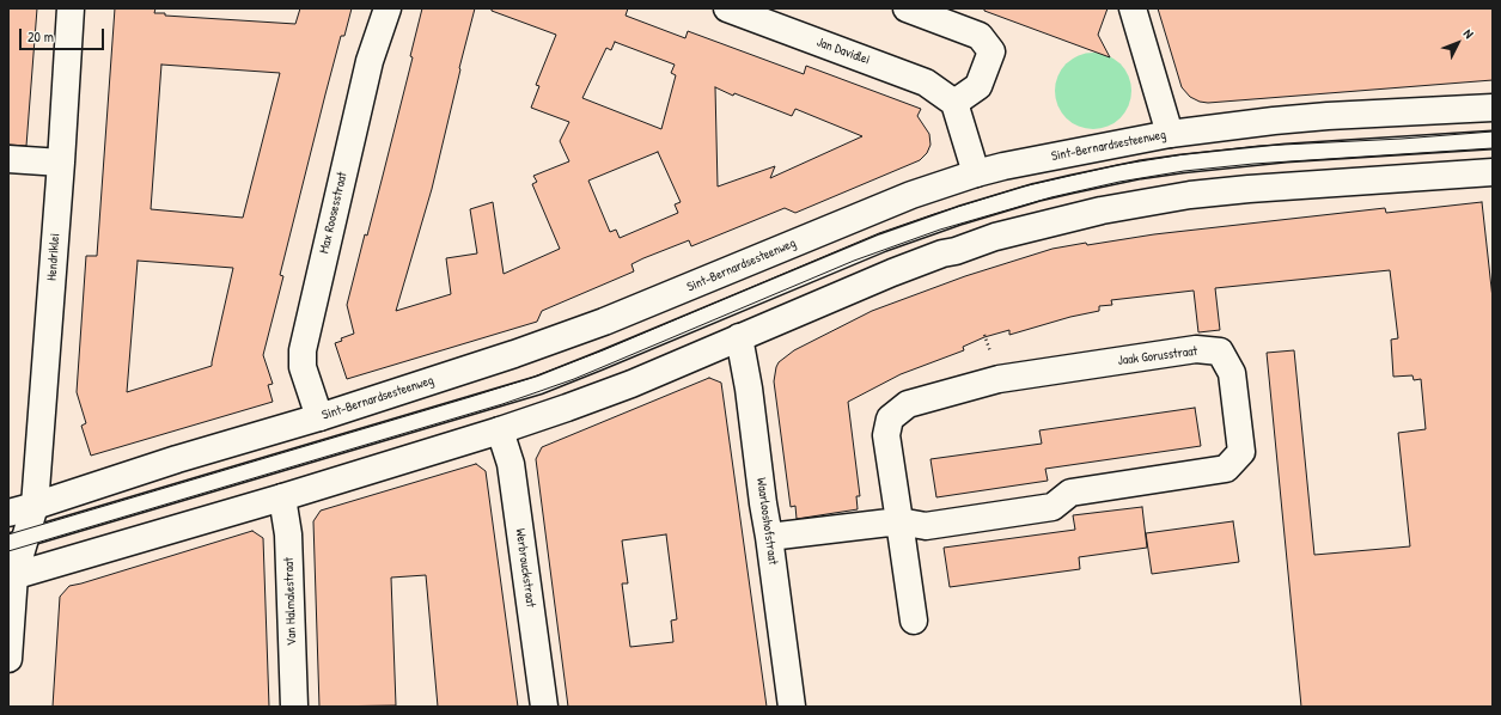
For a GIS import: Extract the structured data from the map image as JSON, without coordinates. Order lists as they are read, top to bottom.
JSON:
{
  "streets": {
    "street": [
      "Jan Davidlei",
      "Sint-Bernardsesteenweg",
      "Max Roosesstraat",
      "Hendriklei",
      "Jaak Gorusstraat",
      "Waarlooshofstraat",
      "Werbrouckstraat",
      "Van Halmalestraat"
    ]
  },
  "crossings": [
    ["Sint-Bernardsesteenweg", "Max Roosesstraat"],
    ["Sint-Bernardsesteenweg", "Hendriklei"],
    ["Jaak Gorusstraat", "Waarlooshofstraat"]
  ],
  "scale_bar": "20 m",
  "north": "top right"
}
